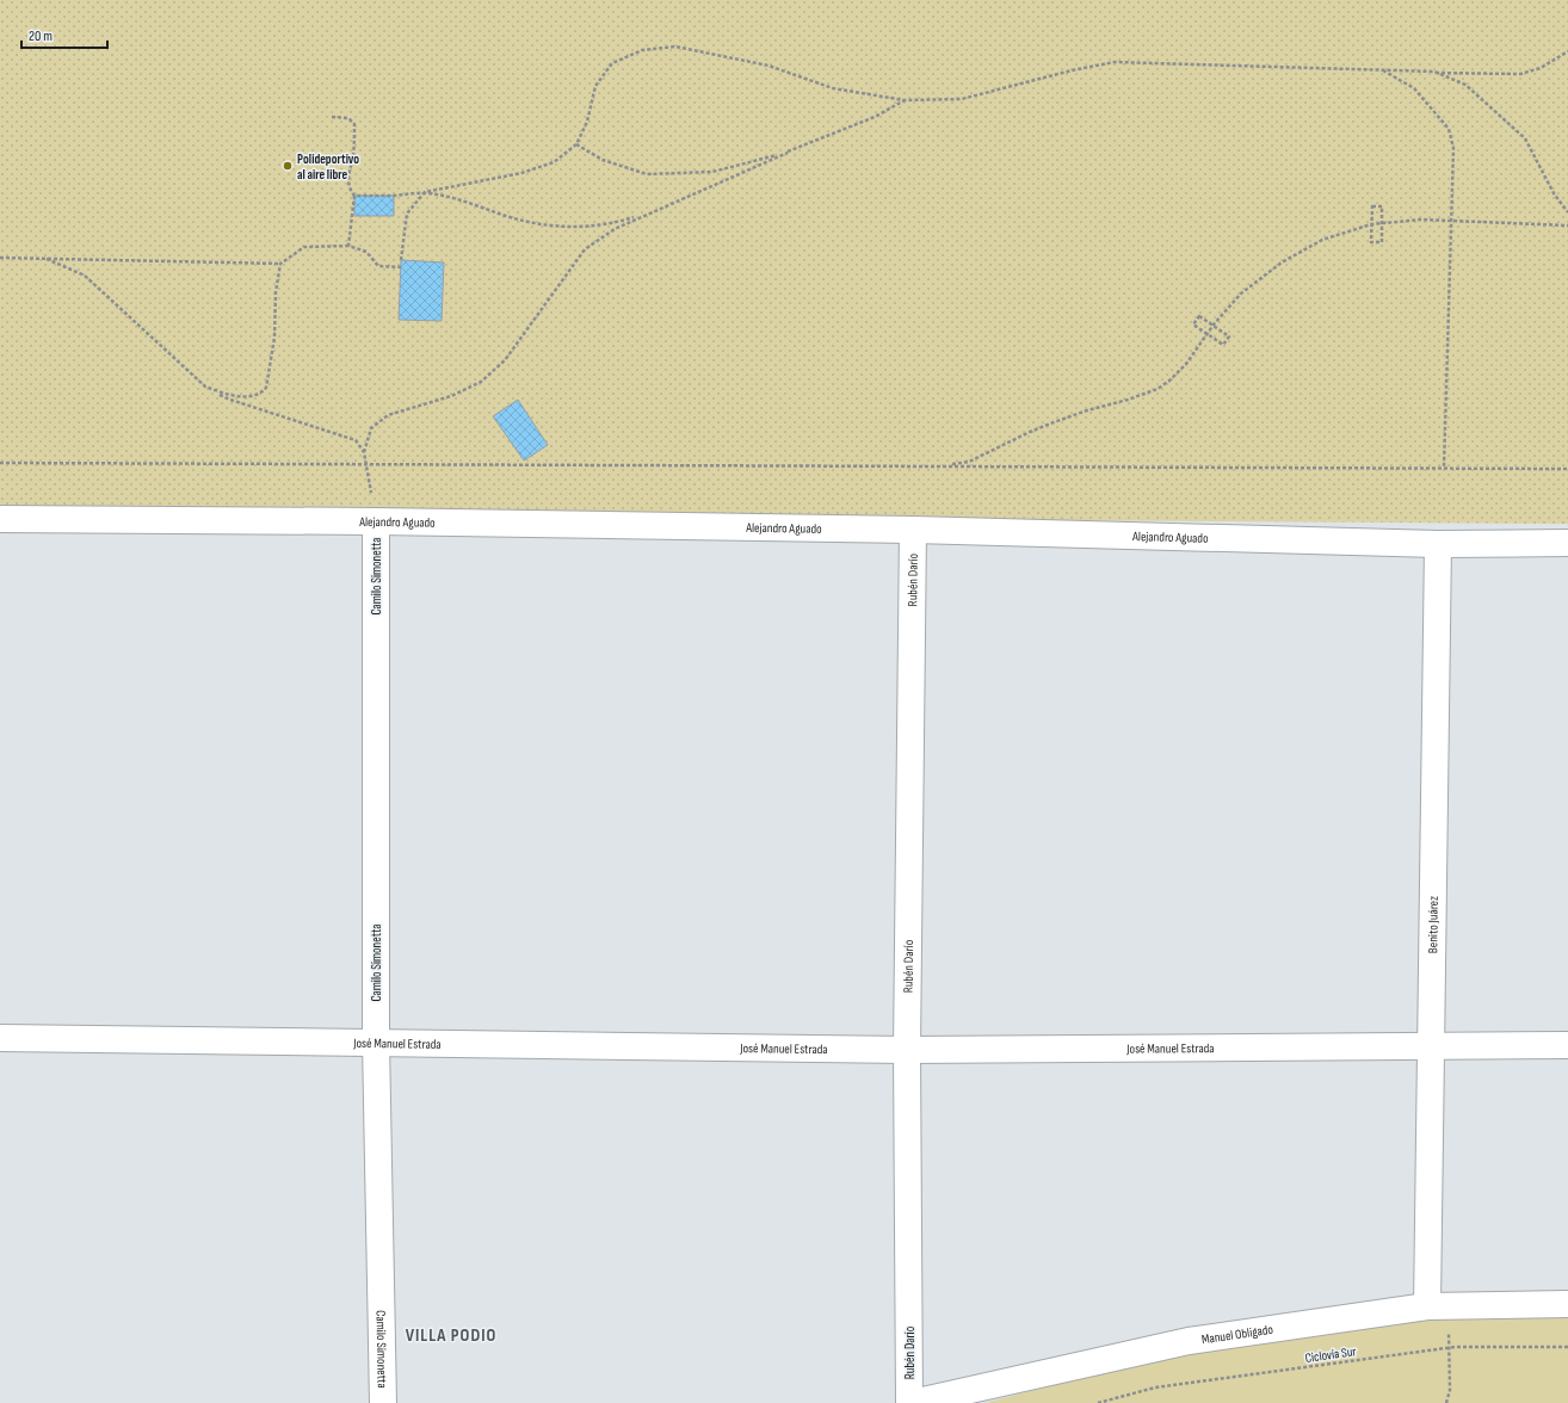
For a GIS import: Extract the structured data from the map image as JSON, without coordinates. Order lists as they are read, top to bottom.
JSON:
{
  "streets": {
    "street": [
      "Alejandro Aguado",
      "Camilo Simonetta",
      "Rubén Darío",
      "Benito Juárez",
      "José Manuel Estrada",
      "Manuel Obligado"
    ],
    "path": ["Ciclovía Sur"]
  },
  "crossings": [
    ["Alejandro Aguado", "Camilo Simonetta"],
    ["Alejandro Aguado", "Rubén Darío"],
    ["Alejandro Aguado", "Benito Juárez"],
    ["Camilo Simonetta", "José Manuel Estrada"],
    ["Rubén Darío", "José Manuel Estrada"],
    ["Rubén Darío", "Manuel Obligado"],
    ["Benito Juárez", "José Manuel Estrada"],
    ["Benito Juárez", "Manuel Obligado"]
  ],
  "districts": ["VILLA PODIO"],
  "places": ["Polideportivo al aire libre"],
  "scale_bar": "20 m"
}
